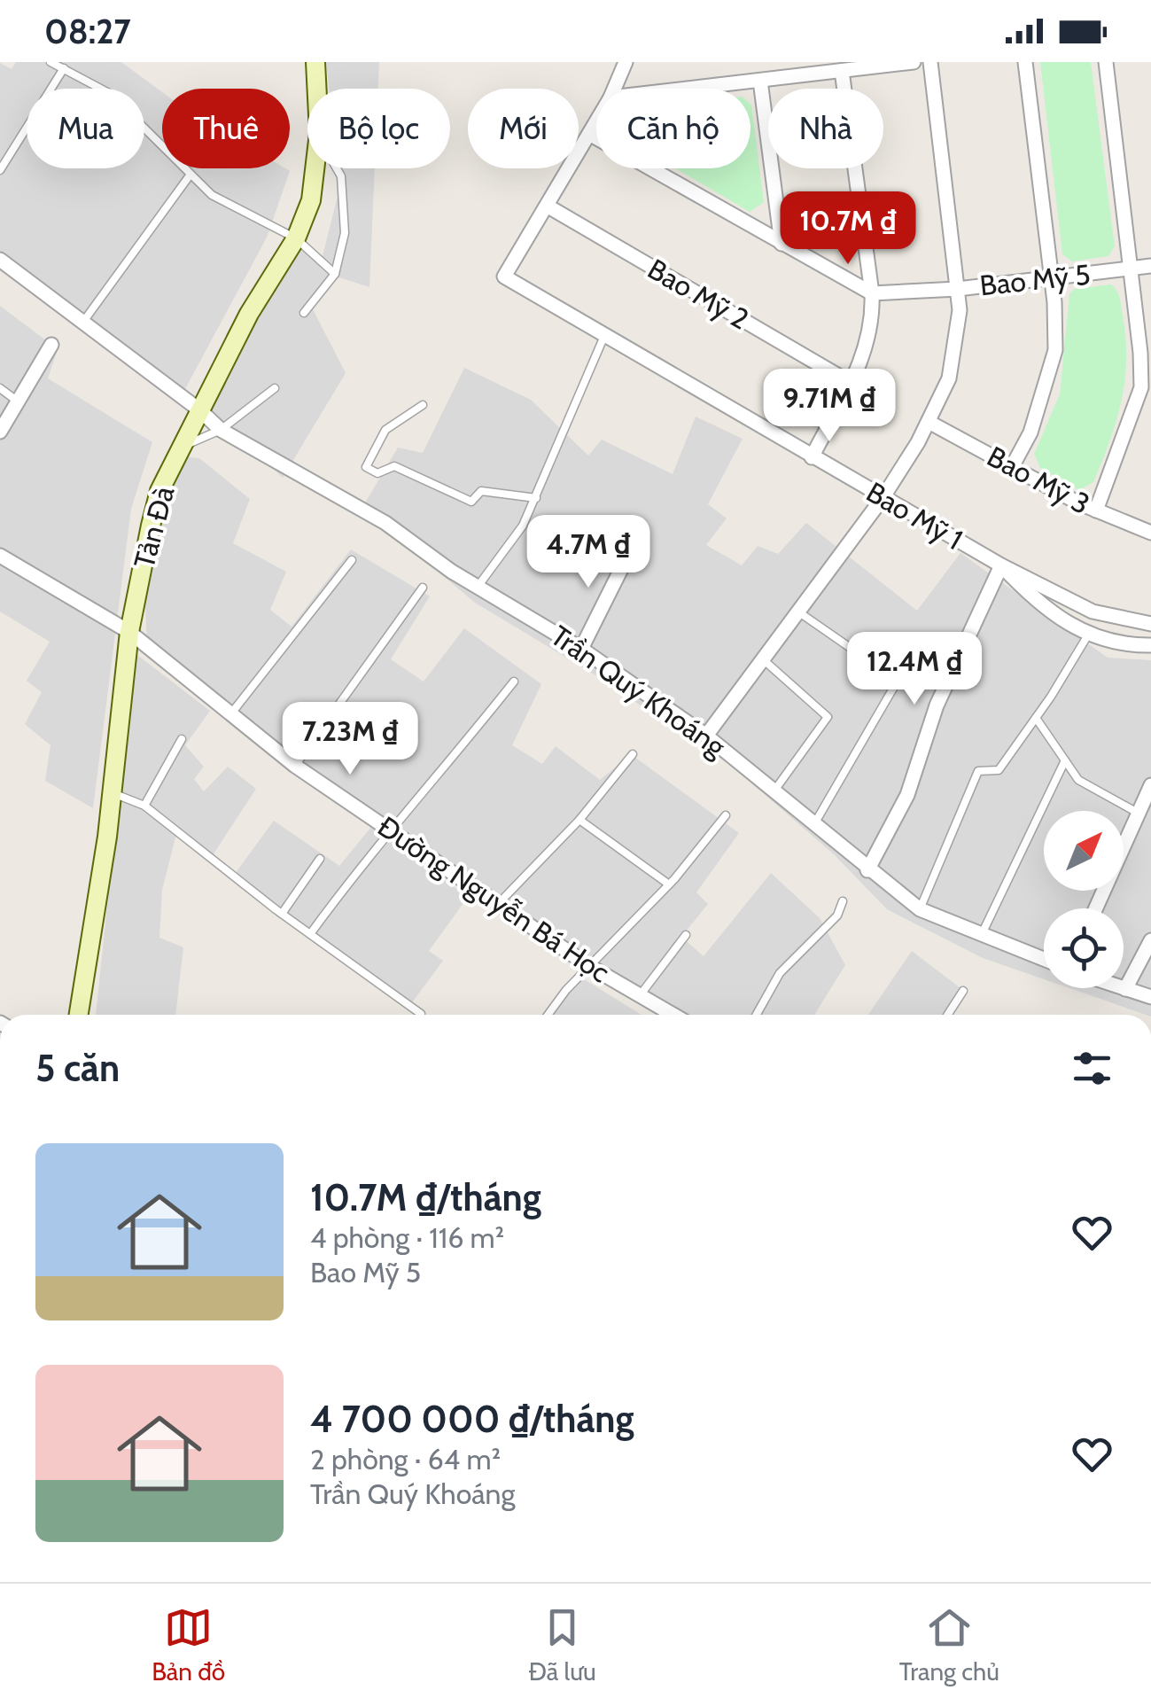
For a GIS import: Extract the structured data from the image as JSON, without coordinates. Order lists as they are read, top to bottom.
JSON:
{
  "streets": {
    "main road": ["Tản Đà"],
    "street": [
      "Bao Mỹ 5",
      "Bao Mỹ 2",
      "Bao Mỹ 3",
      "Bao Mỹ 1",
      "Trần Quý Khoáng",
      "Đường Nguyễn Bá Học"
    ]
  },
  "crossings": [
    ["Bao Mỹ 2", "Bao Mỹ 1"],
    ["Tản Đà", "Trần Quý Khoáng"],
    ["Tản Đà", "Đường Nguyễn Bá Học"]
  ],
  "north": "top right",
  "page": {
    "status": "08:27",
    "chip": [
      "Mua",
      "Thuê",
      "Bộ lọc",
      "Mới",
      "Căn hộ",
      "Nhà"
    ],
    "price": [
      "10.7M ₫",
      "9.71M ₫",
      "4.7M ₫",
      "12.4M ₫",
      "7.23M ₫"
    ],
    "heading": "5 căn",
    "list": [
      {
        "name": "10.7M ₫/tháng",
        "note": "4 phòng · 116 m² · Bao Mỹ 5"
      },
      {
        "name": "4 700 000 ₫/tháng",
        "note": "2 phòng · 64 m² · Trần Quý Khoáng"
      }
    ],
    "tabs": ["Bản đồ", "Đã lưu", "Trang chủ"]
  }
}
